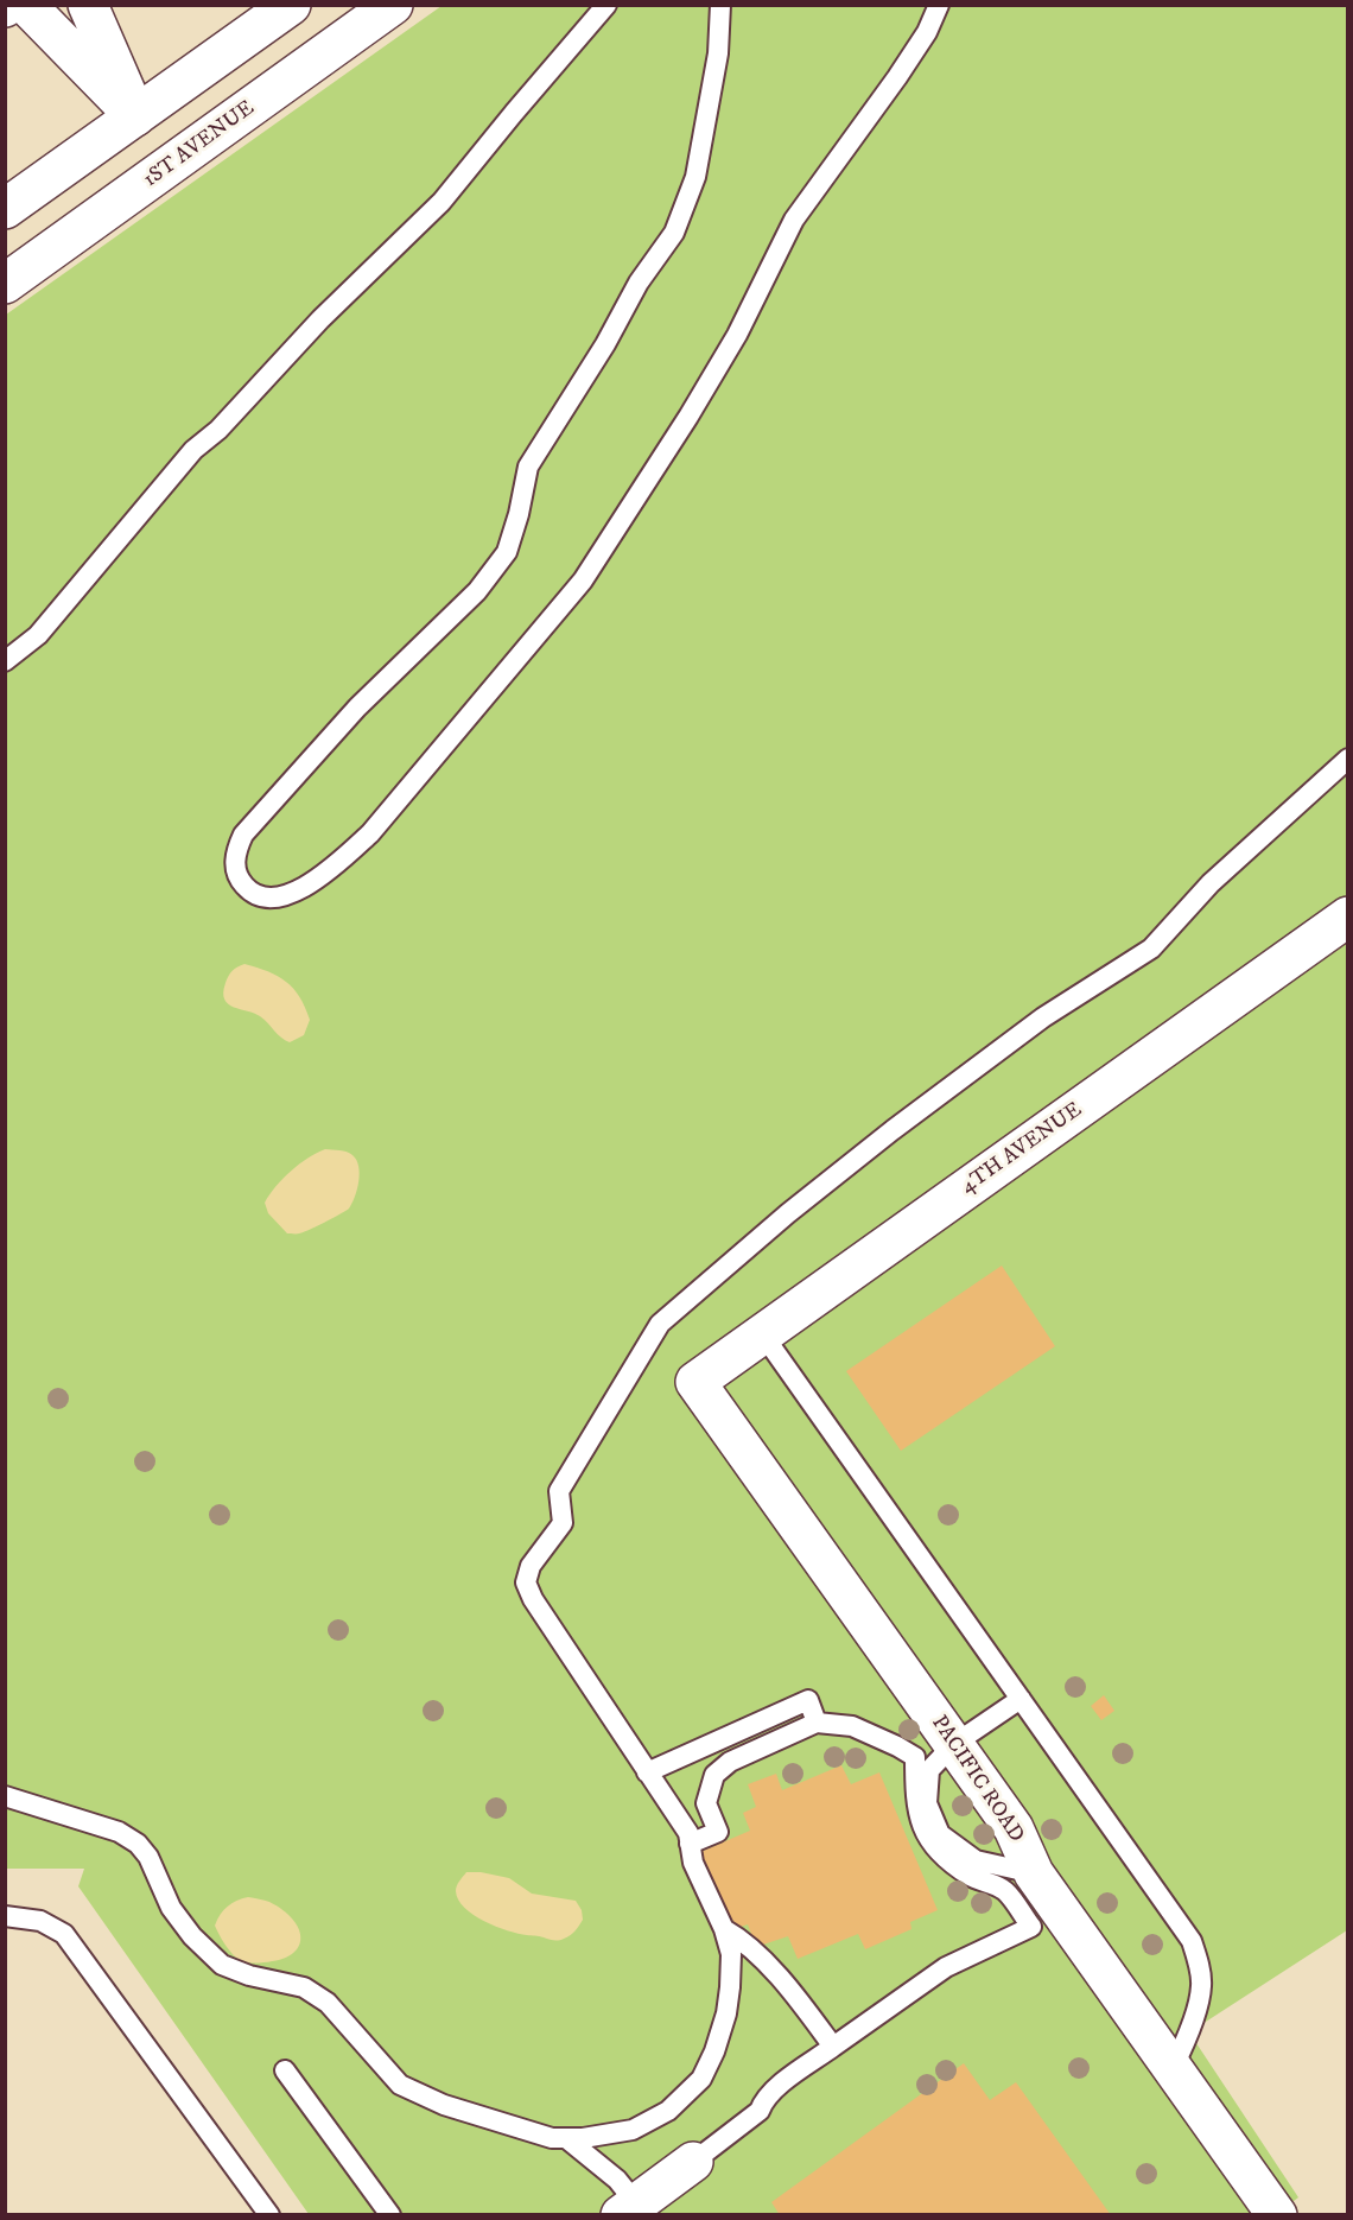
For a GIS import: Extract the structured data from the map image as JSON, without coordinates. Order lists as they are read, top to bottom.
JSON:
{
  "streets": {
    "street": ["1ST AVENUE", "4TH AVENUE", "PACIFIC ROAD"]
  },
  "crossings": [
    ["4TH AVENUE", "PACIFIC ROAD"]
  ]
}
